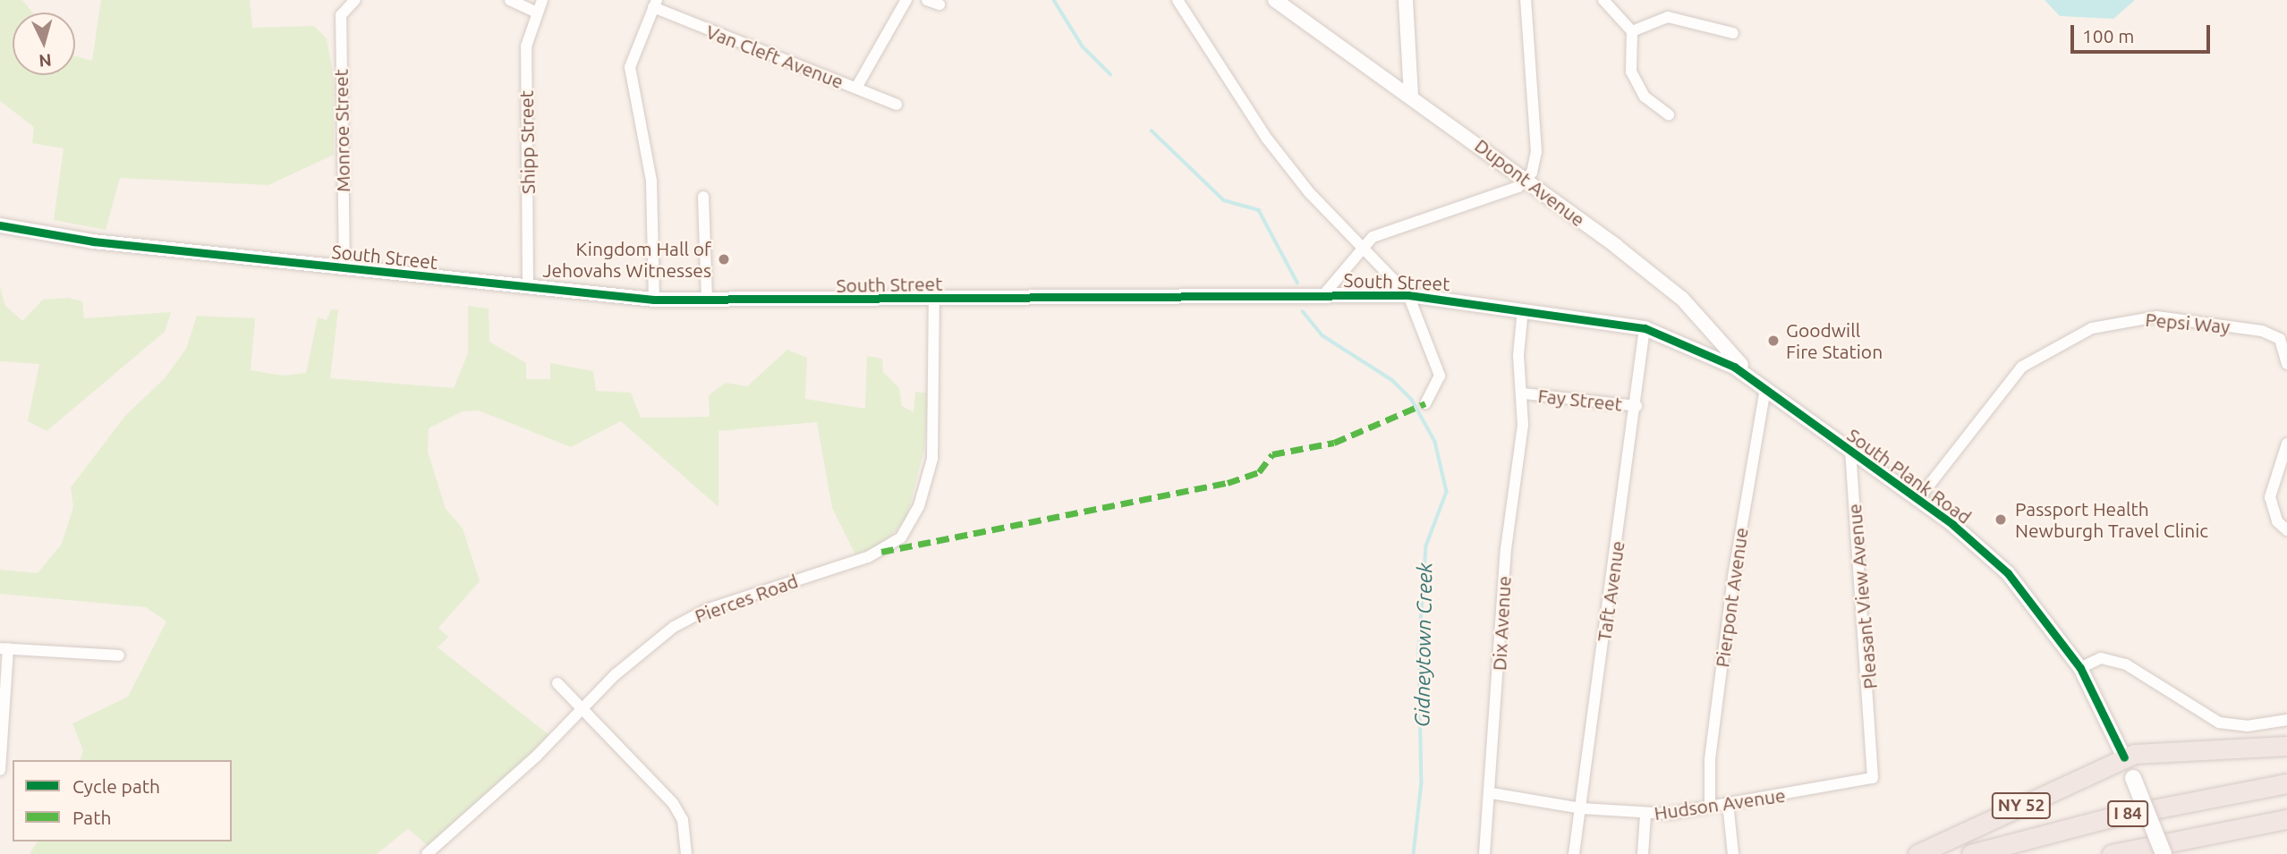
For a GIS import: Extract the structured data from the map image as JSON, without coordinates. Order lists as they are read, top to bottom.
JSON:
{
  "streets": {
    "highway": ["NY 52", "I 84"],
    "street": [
      "Van Cleft Avenue",
      "Monroe Street",
      "Shipp Street",
      "Dupont Avenue",
      "South Street",
      "Pepsi Way",
      "Fay Street",
      "South Plank Road",
      "Taft Avenue",
      "Pleasant View Avenue",
      "Pierpont Avenue",
      "Pierces Road",
      "Dix Avenue",
      "Hudson Avenue"
    ]
  },
  "crossings": [
    ["Monroe Street", "South Street"],
    ["Shipp Street", "South Street"],
    ["Dupont Avenue", "South Street"],
    ["Dupont Avenue", "South Plank Road"],
    ["Dupont Avenue", "Pierpont Avenue"],
    ["South Street", "South Plank Road"],
    ["South Street", "Taft Avenue"],
    ["South Street", "Pierpont Avenue"],
    ["South Street", "Pierces Road"],
    ["South Street", "Dix Avenue"],
    ["Pepsi Way", "South Plank Road"],
    ["Fay Street", "Taft Avenue"],
    ["Fay Street", "Dix Avenue"],
    ["South Plank Road", "Pleasant View Avenue"],
    ["South Plank Road", "Pierpont Avenue"],
    ["South Plank Road", "NY 52"],
    ["Taft Avenue", "Hudson Avenue"],
    ["Pleasant View Avenue", "Hudson Avenue"],
    ["Pierpont Avenue", "Hudson Avenue"],
    ["Dix Avenue", "Hudson Avenue"]
  ],
  "water": ["Gidneytown Creek"],
  "places": ["Kingdom Hall of Jehovahs Witnesses", "Goodwill Fire Station", "Passport Health Newburgh Travel Clinic"],
  "legend": ["Cycle path", "Path"],
  "scale_bar": "100 m",
  "north": "bottom"
}
